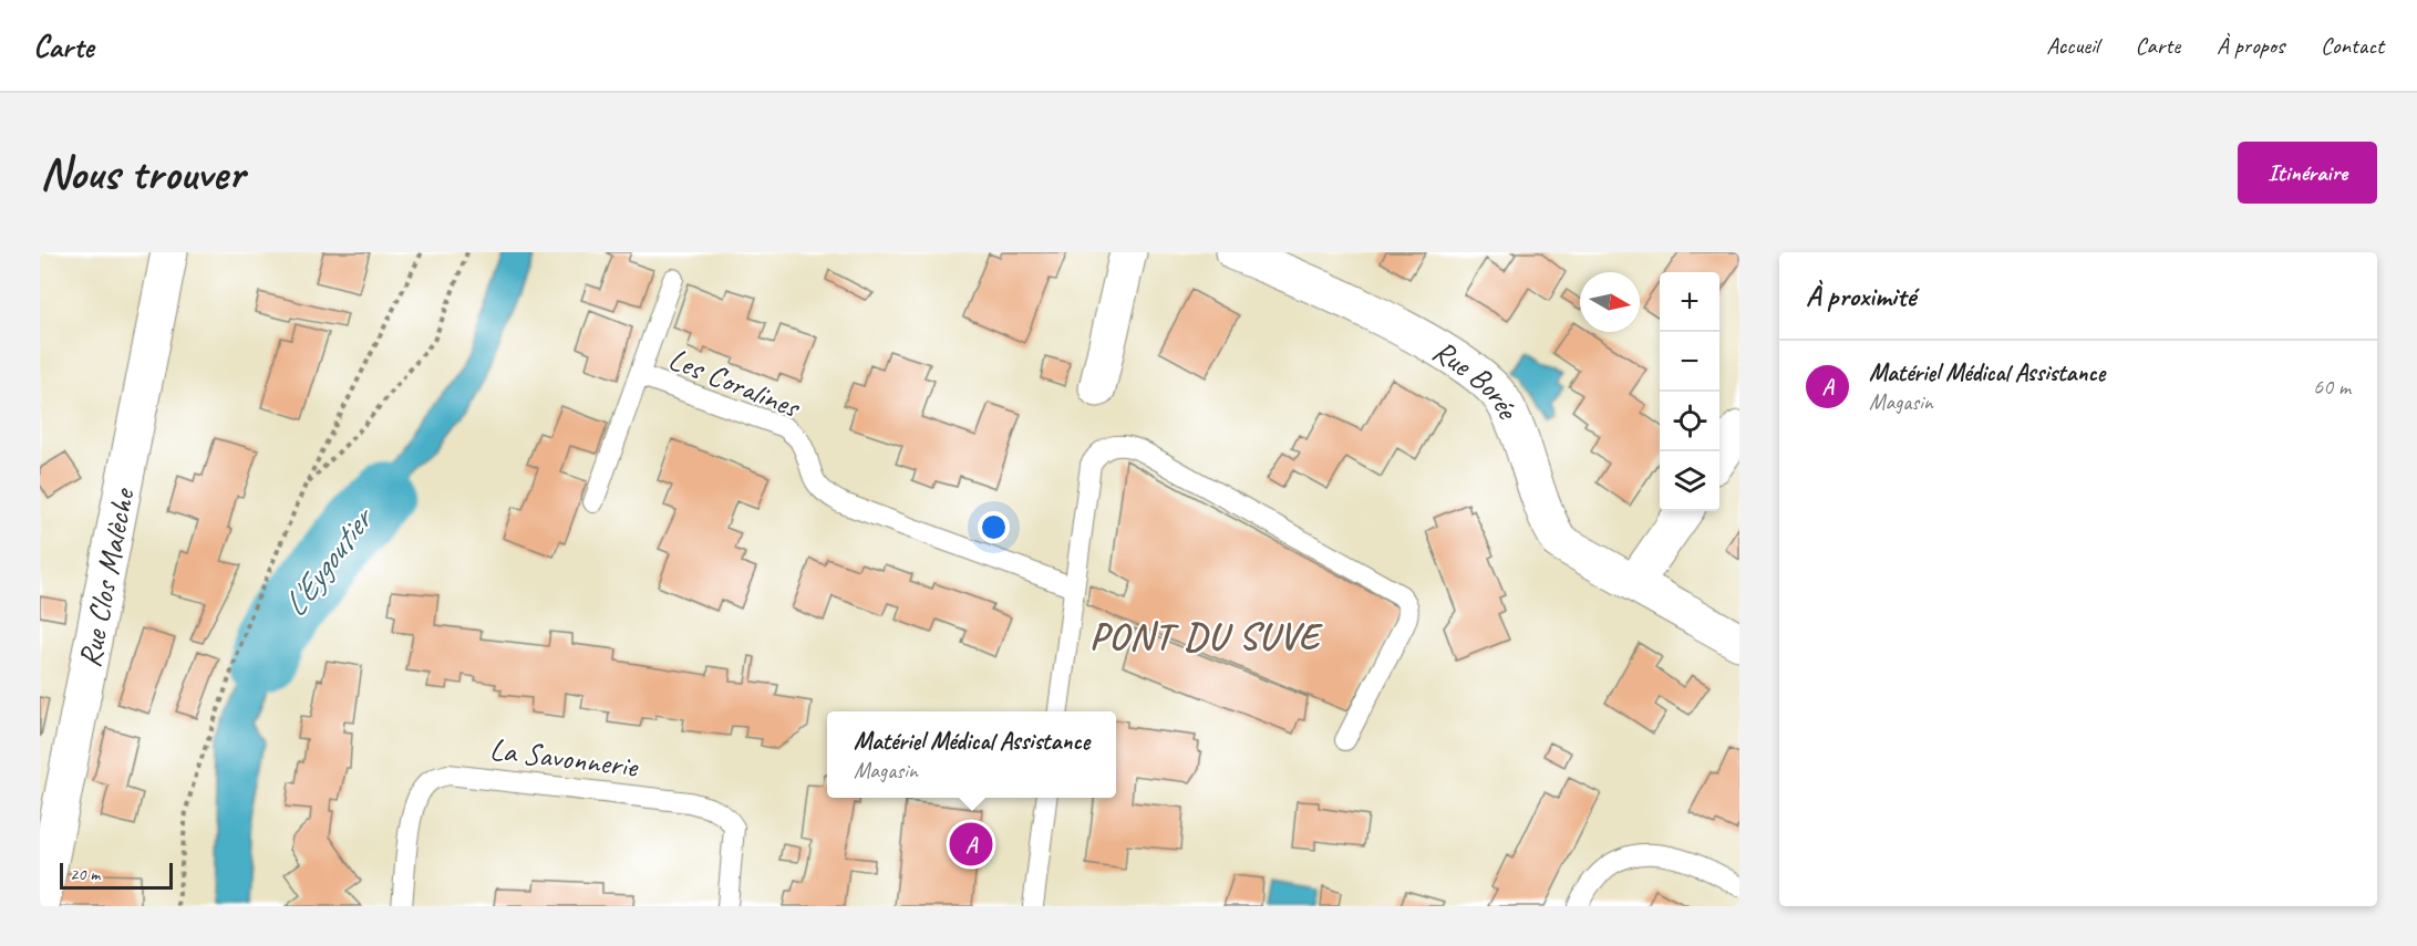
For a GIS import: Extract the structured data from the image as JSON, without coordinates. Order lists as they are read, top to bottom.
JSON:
{
  "streets": {
    "street": ["Rue Borée", "Rue Clos Malèche"],
    "lane": ["Les Coralines", "La Savonnerie"]
  },
  "districts": ["PONT DU SUVE"],
  "water": ["L'Eygoutier"],
  "scale_bar": "20 m",
  "north": "right",
  "page": {
    "header": "Carte",
    "nav": [
      "Accueil",
      "Carte",
      "À propos",
      "Contact"
    ],
    "buttons": "Itinéraire",
    "title": "Nous trouver",
    "heading": "À proximité",
    "map_buttons": ["+", "−"],
    "list": [
      {
        "mark": "A",
        "name": "Matériel Médical Assistance",
        "note": "Magasin",
        "value": "60 m"
      }
    ],
    "popup": ["Matériel Médical Assistance", "Magasin"],
    "pins": "A",
    "scale": "20 m"
  }
}
